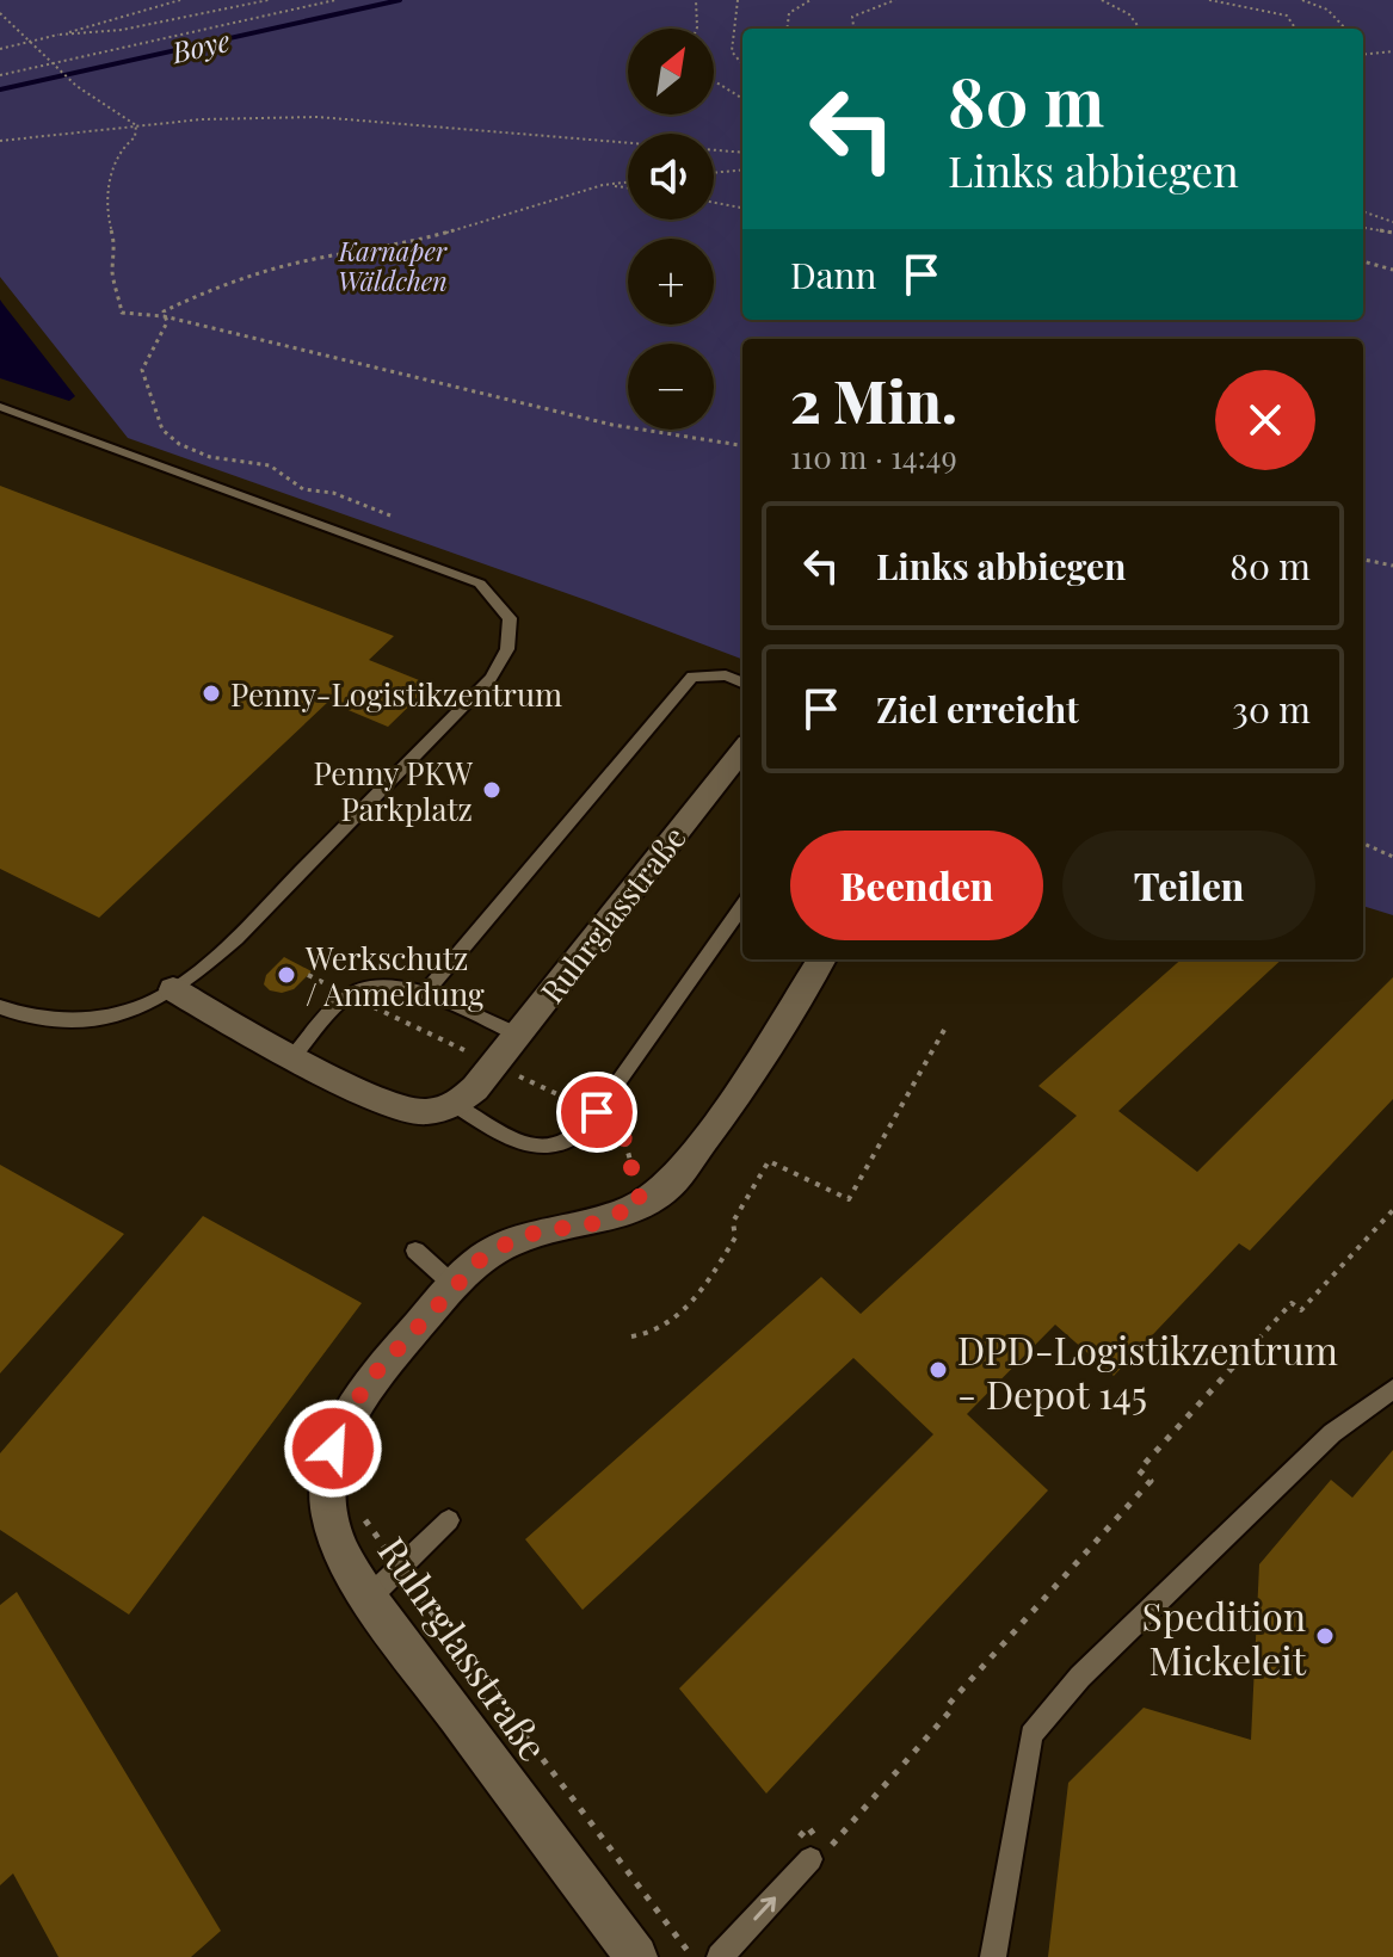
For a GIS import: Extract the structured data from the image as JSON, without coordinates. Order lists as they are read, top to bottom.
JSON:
{
  "streets": {
    "street": ["Ruhrglasstraße"]
  },
  "water": ["Boye"],
  "parks": ["Karnaper Wäldchen"],
  "places": [
    "Penny-Logistikzentrum",
    "Penny PKW Parkplatz",
    "Werkschutz / Anmeldung",
    "DPD-Logistikzentrum - Depot 145",
    "Spedition Mickeleit"
  ],
  "north": "top right",
  "page": {
    "map_buttons": ["+", "−"],
    "turn": ["80 m", "Links abbiegen"],
    "then": "Dann",
    "heading": ["2 Min.", "110 m · 14:49"],
    "list": [
      {
        "name": "Links abbiegen",
        "value": "80 m"
      },
      {
        "name": "Ziel erreicht",
        "value": "30 m"
      }
    ],
    "buttons": ["Beenden", "Teilen"]
  }
}
